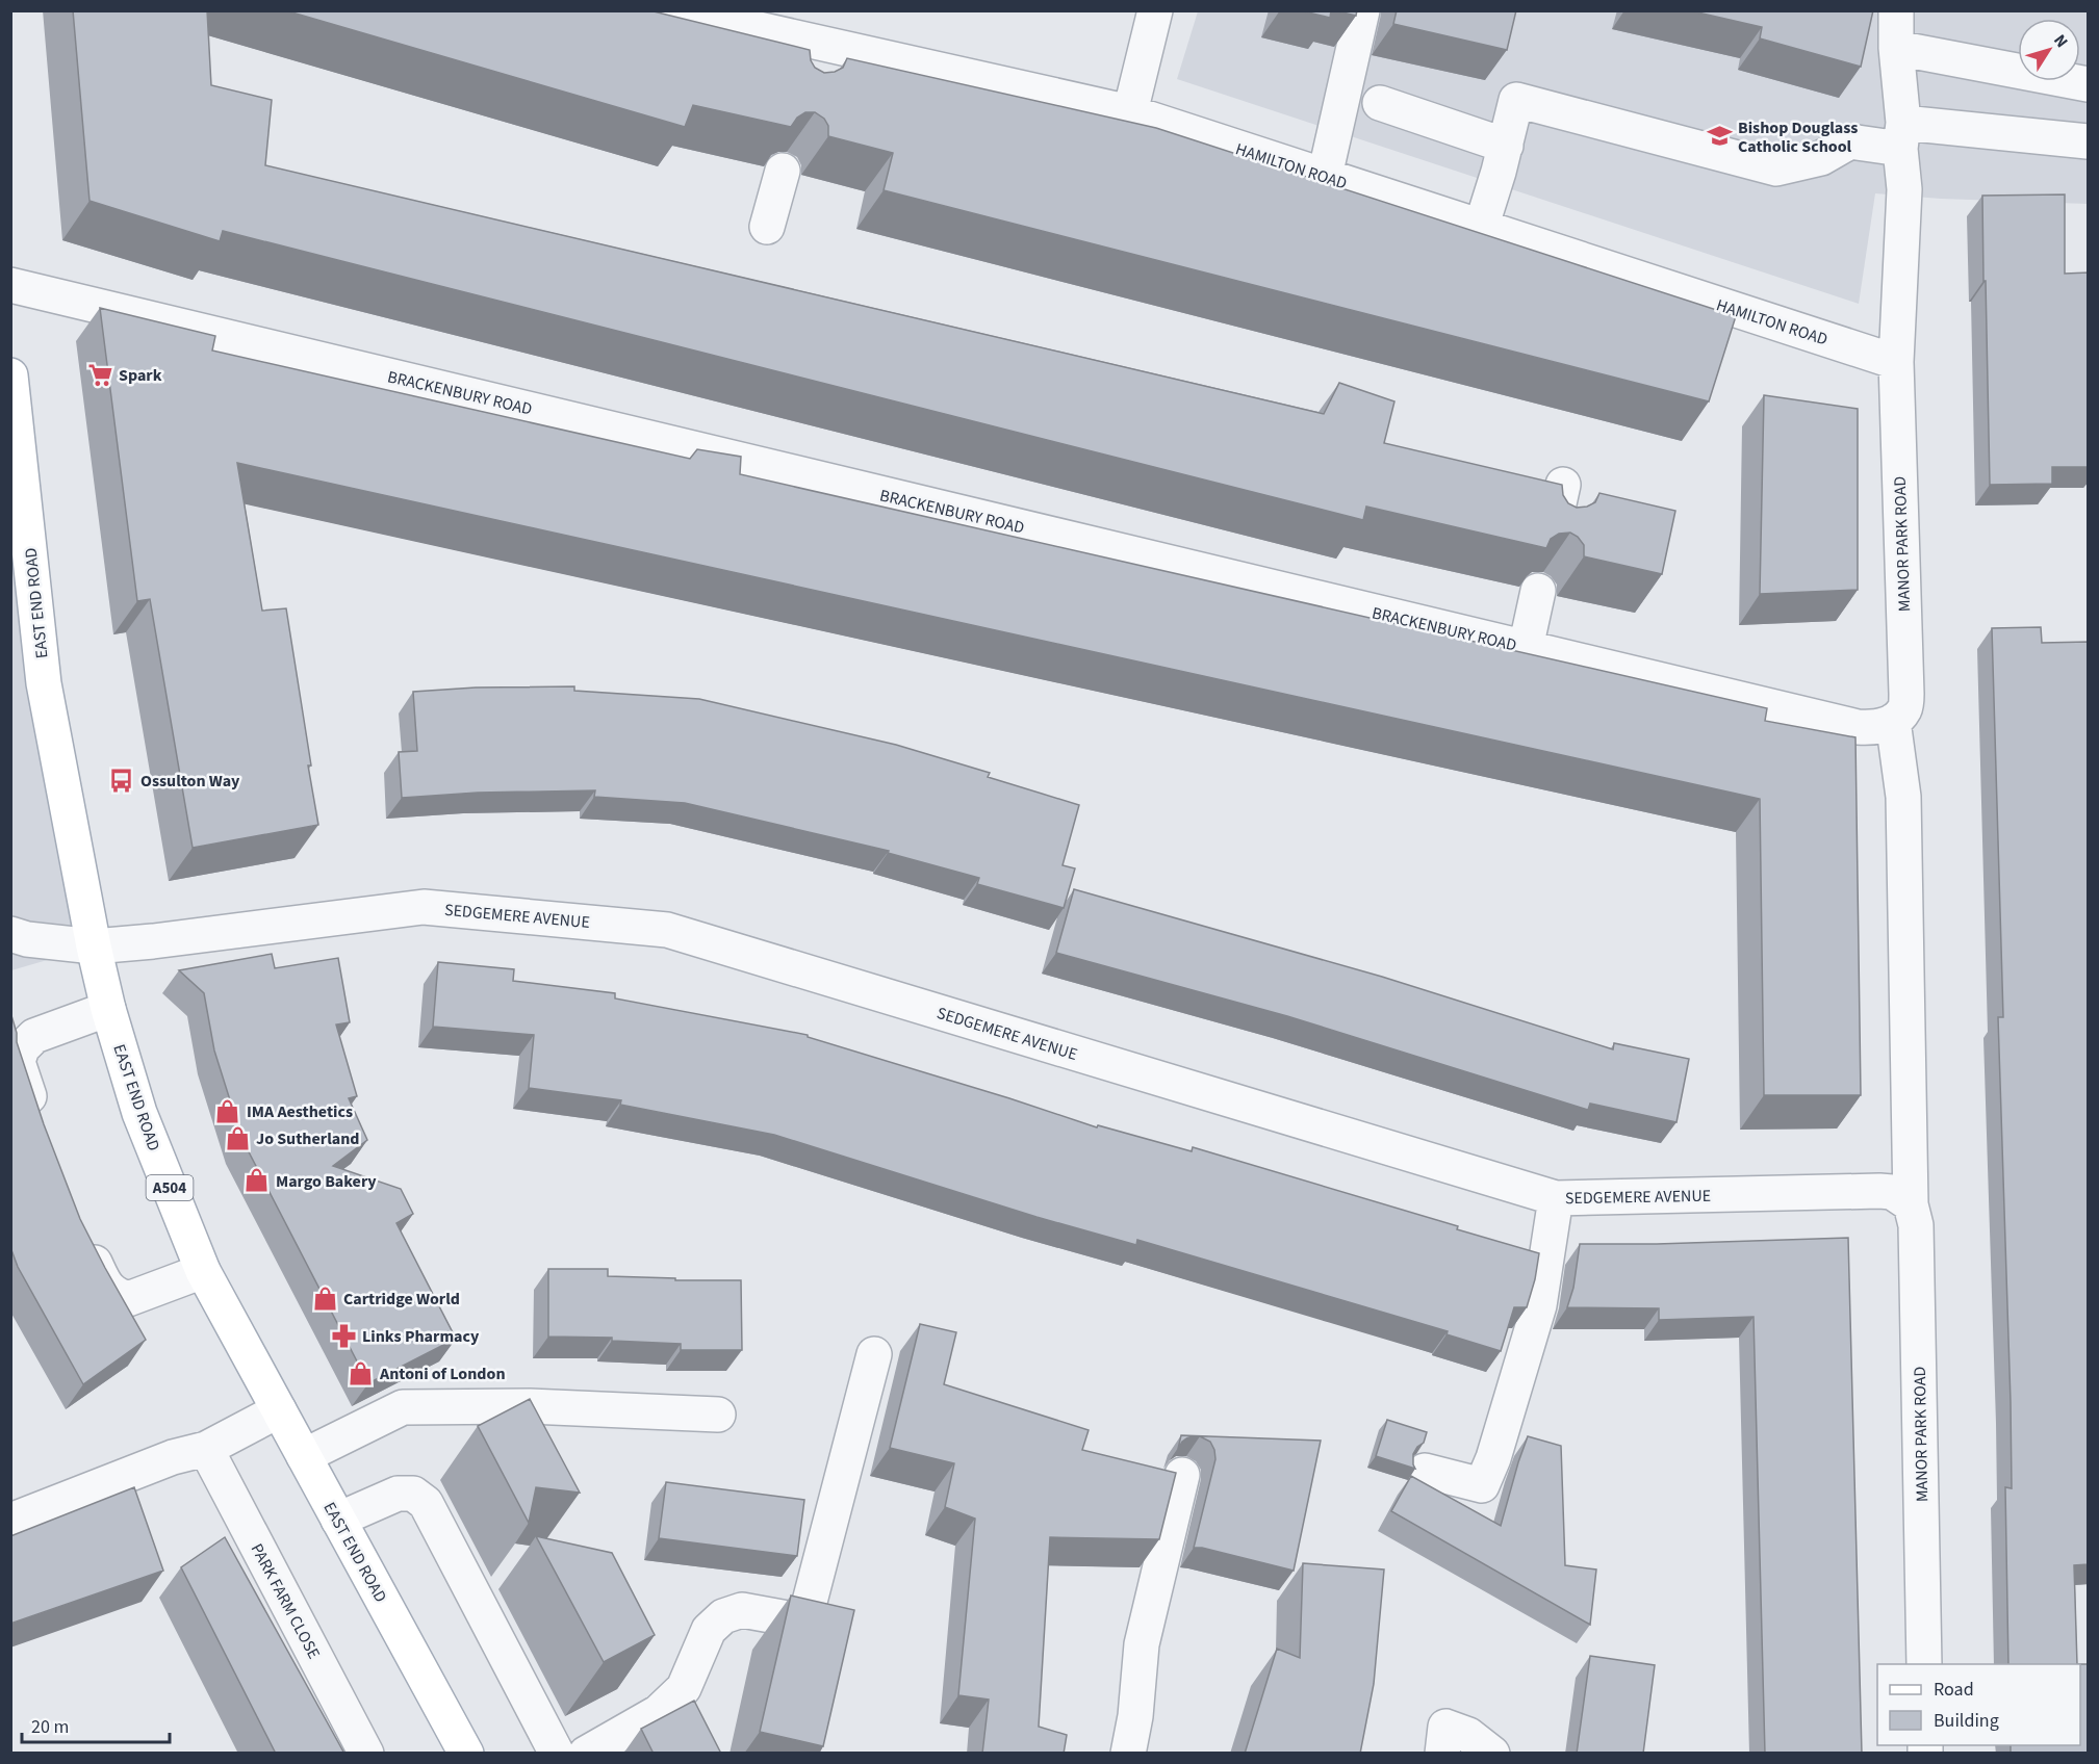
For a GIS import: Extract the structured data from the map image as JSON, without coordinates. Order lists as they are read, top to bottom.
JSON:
{
  "streets": {
    "main road": ["EAST END ROAD", "A504"],
    "street": [
      "HAMILTON ROAD",
      "BRACKENBURY ROAD",
      "MANOR PARK ROAD",
      "SEDGEMERE AVENUE",
      "PARK FARM CLOSE"
    ]
  },
  "crossings": [
    ["HAMILTON ROAD", "MANOR PARK ROAD"],
    ["BRACKENBURY ROAD", "MANOR PARK ROAD"],
    ["MANOR PARK ROAD", "SEDGEMERE AVENUE"],
    ["EAST END ROAD", "SEDGEMERE AVENUE"]
  ],
  "places": {
    "school or university": ["Bishop Douglass Catholic School"],
    "supermarket": ["Spark"],
    "bus stop": ["Ossulton Way"],
    "shop": [
      "IMA Aesthetics",
      "Jo Sutherland",
      "Margo Bakery",
      "Cartridge World",
      "Antoni of London"
    ],
    "pharmacy": ["Links Pharmacy"]
  },
  "legend": ["Road", "Building"],
  "scale_bar": "20 m",
  "north": "top right"
}
